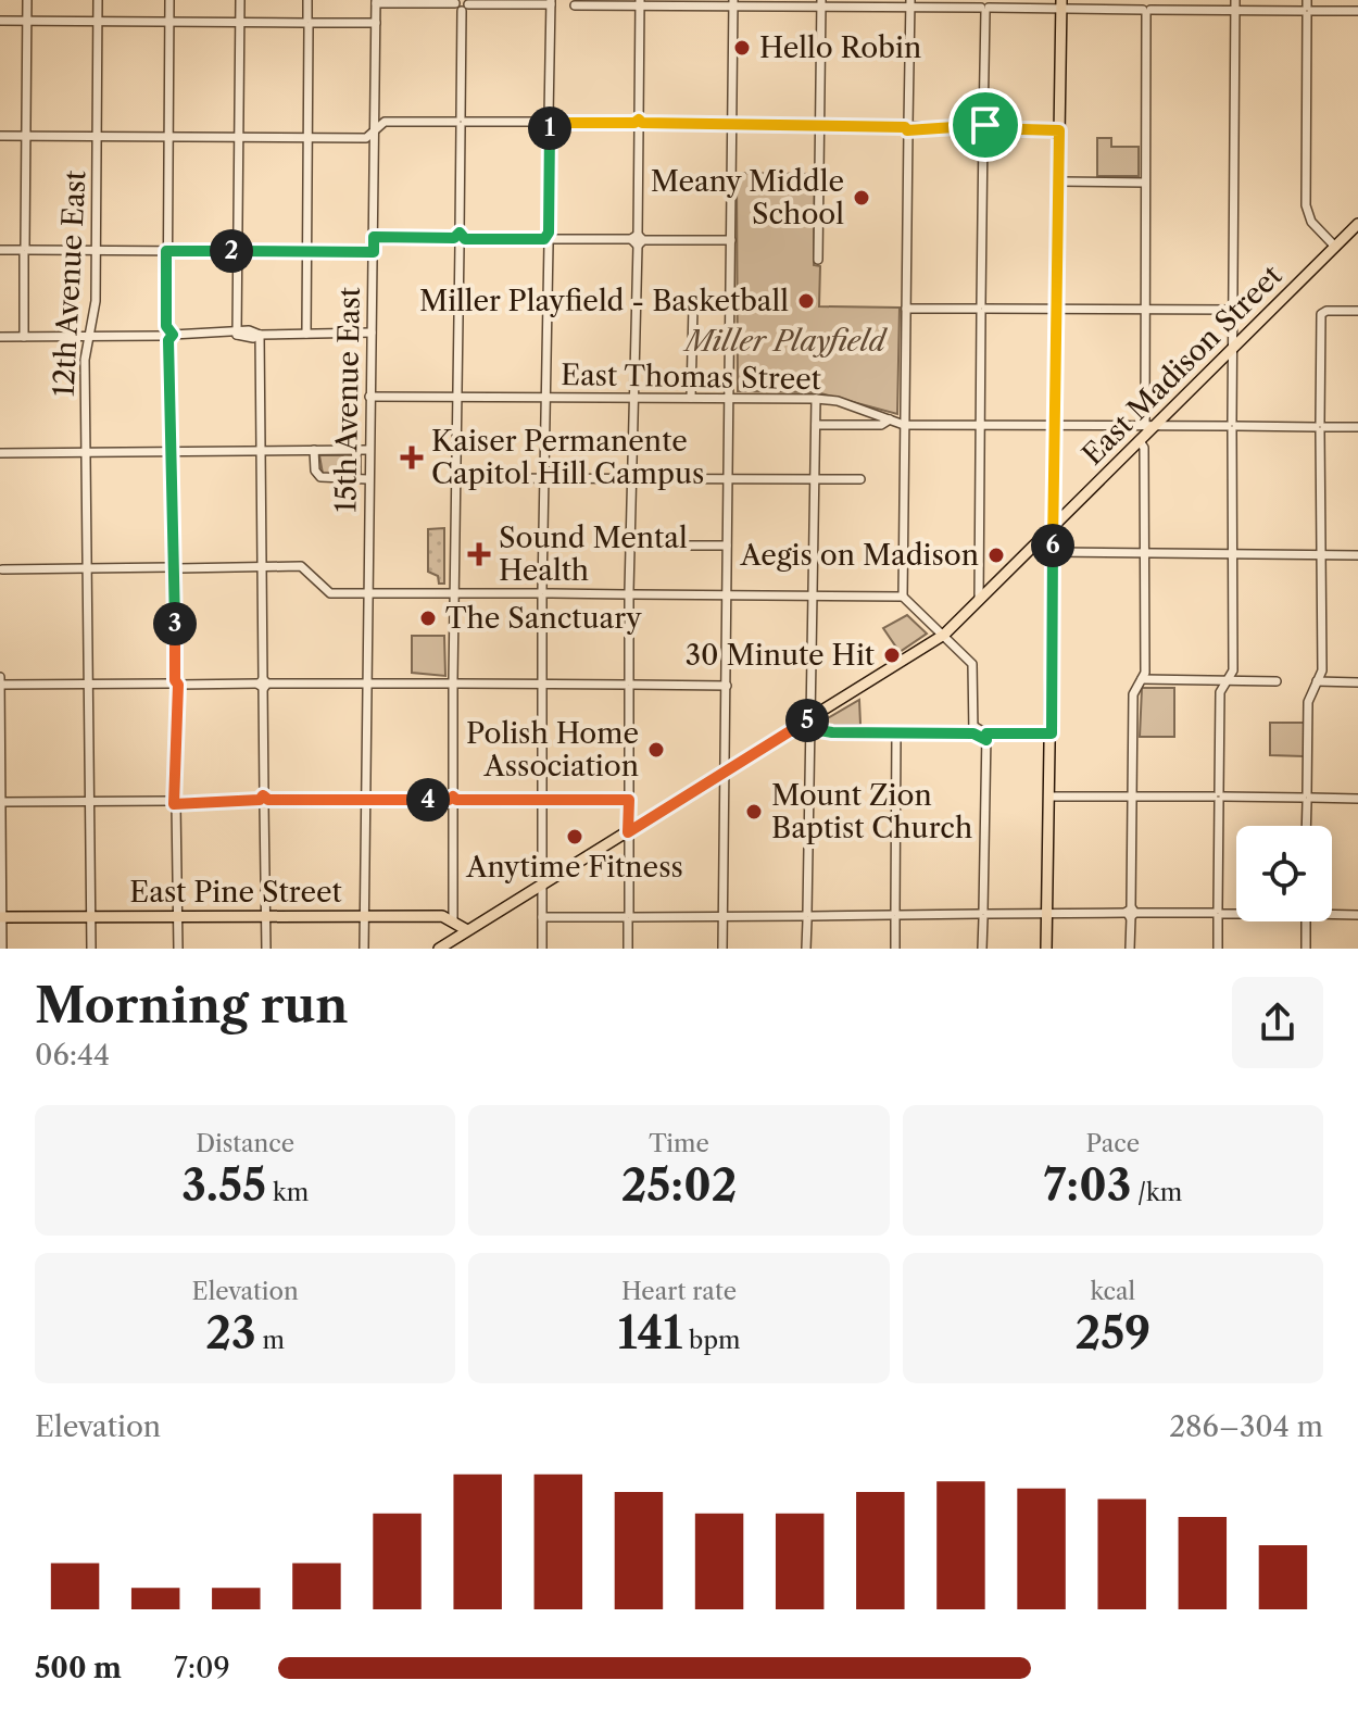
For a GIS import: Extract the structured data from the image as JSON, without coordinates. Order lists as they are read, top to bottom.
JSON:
{
  "streets": {
    "main road": ["East Madison Street", "East Pine Street"],
    "street": ["12th Avenue East", "East Thomas Street", "15th Avenue East"]
  },
  "crossings": [
    ["12th Avenue East", "East Pine Street"],
    ["East Madison Street", "East Pine Street"],
    ["East Thomas Street", "15th Avenue East"],
    ["15th Avenue East", "East Pine Street"]
  ],
  "parks": ["Miller Playfield"],
  "places": {
    "other": [
      "Hello Robin",
      "Meany Middle School",
      "Miller Playfield - Basketball",
      "Aegis on Madison",
      "The Sanctuary",
      "30 Minute Hit",
      "Polish Home Association",
      "Mount Zion Baptist Church",
      "Anytime Fitness"
    ],
    "health": ["Kaiser Permanente Capitol Hill Campus", "Sound Mental Health"]
  },
  "page": {
    "pins": [
      "1",
      "2",
      "6",
      "3",
      "5",
      "4"
    ],
    "heading": ["Morning run", "06:44"],
    "stats": [
      ["Distance", "3.55 km"],
      ["Time", "25:02"],
      ["Pace", "7:03 /km"],
      ["Elevation", "23 m"],
      ["Heart rate", "141 bpm"],
      ["kcal", "259"]
    ],
    "chart": ["Elevation", "286–304 m"],
    "list": [
      {
        "name": "500 m",
        "note": "7:09"
      }
    ]
  }
}
